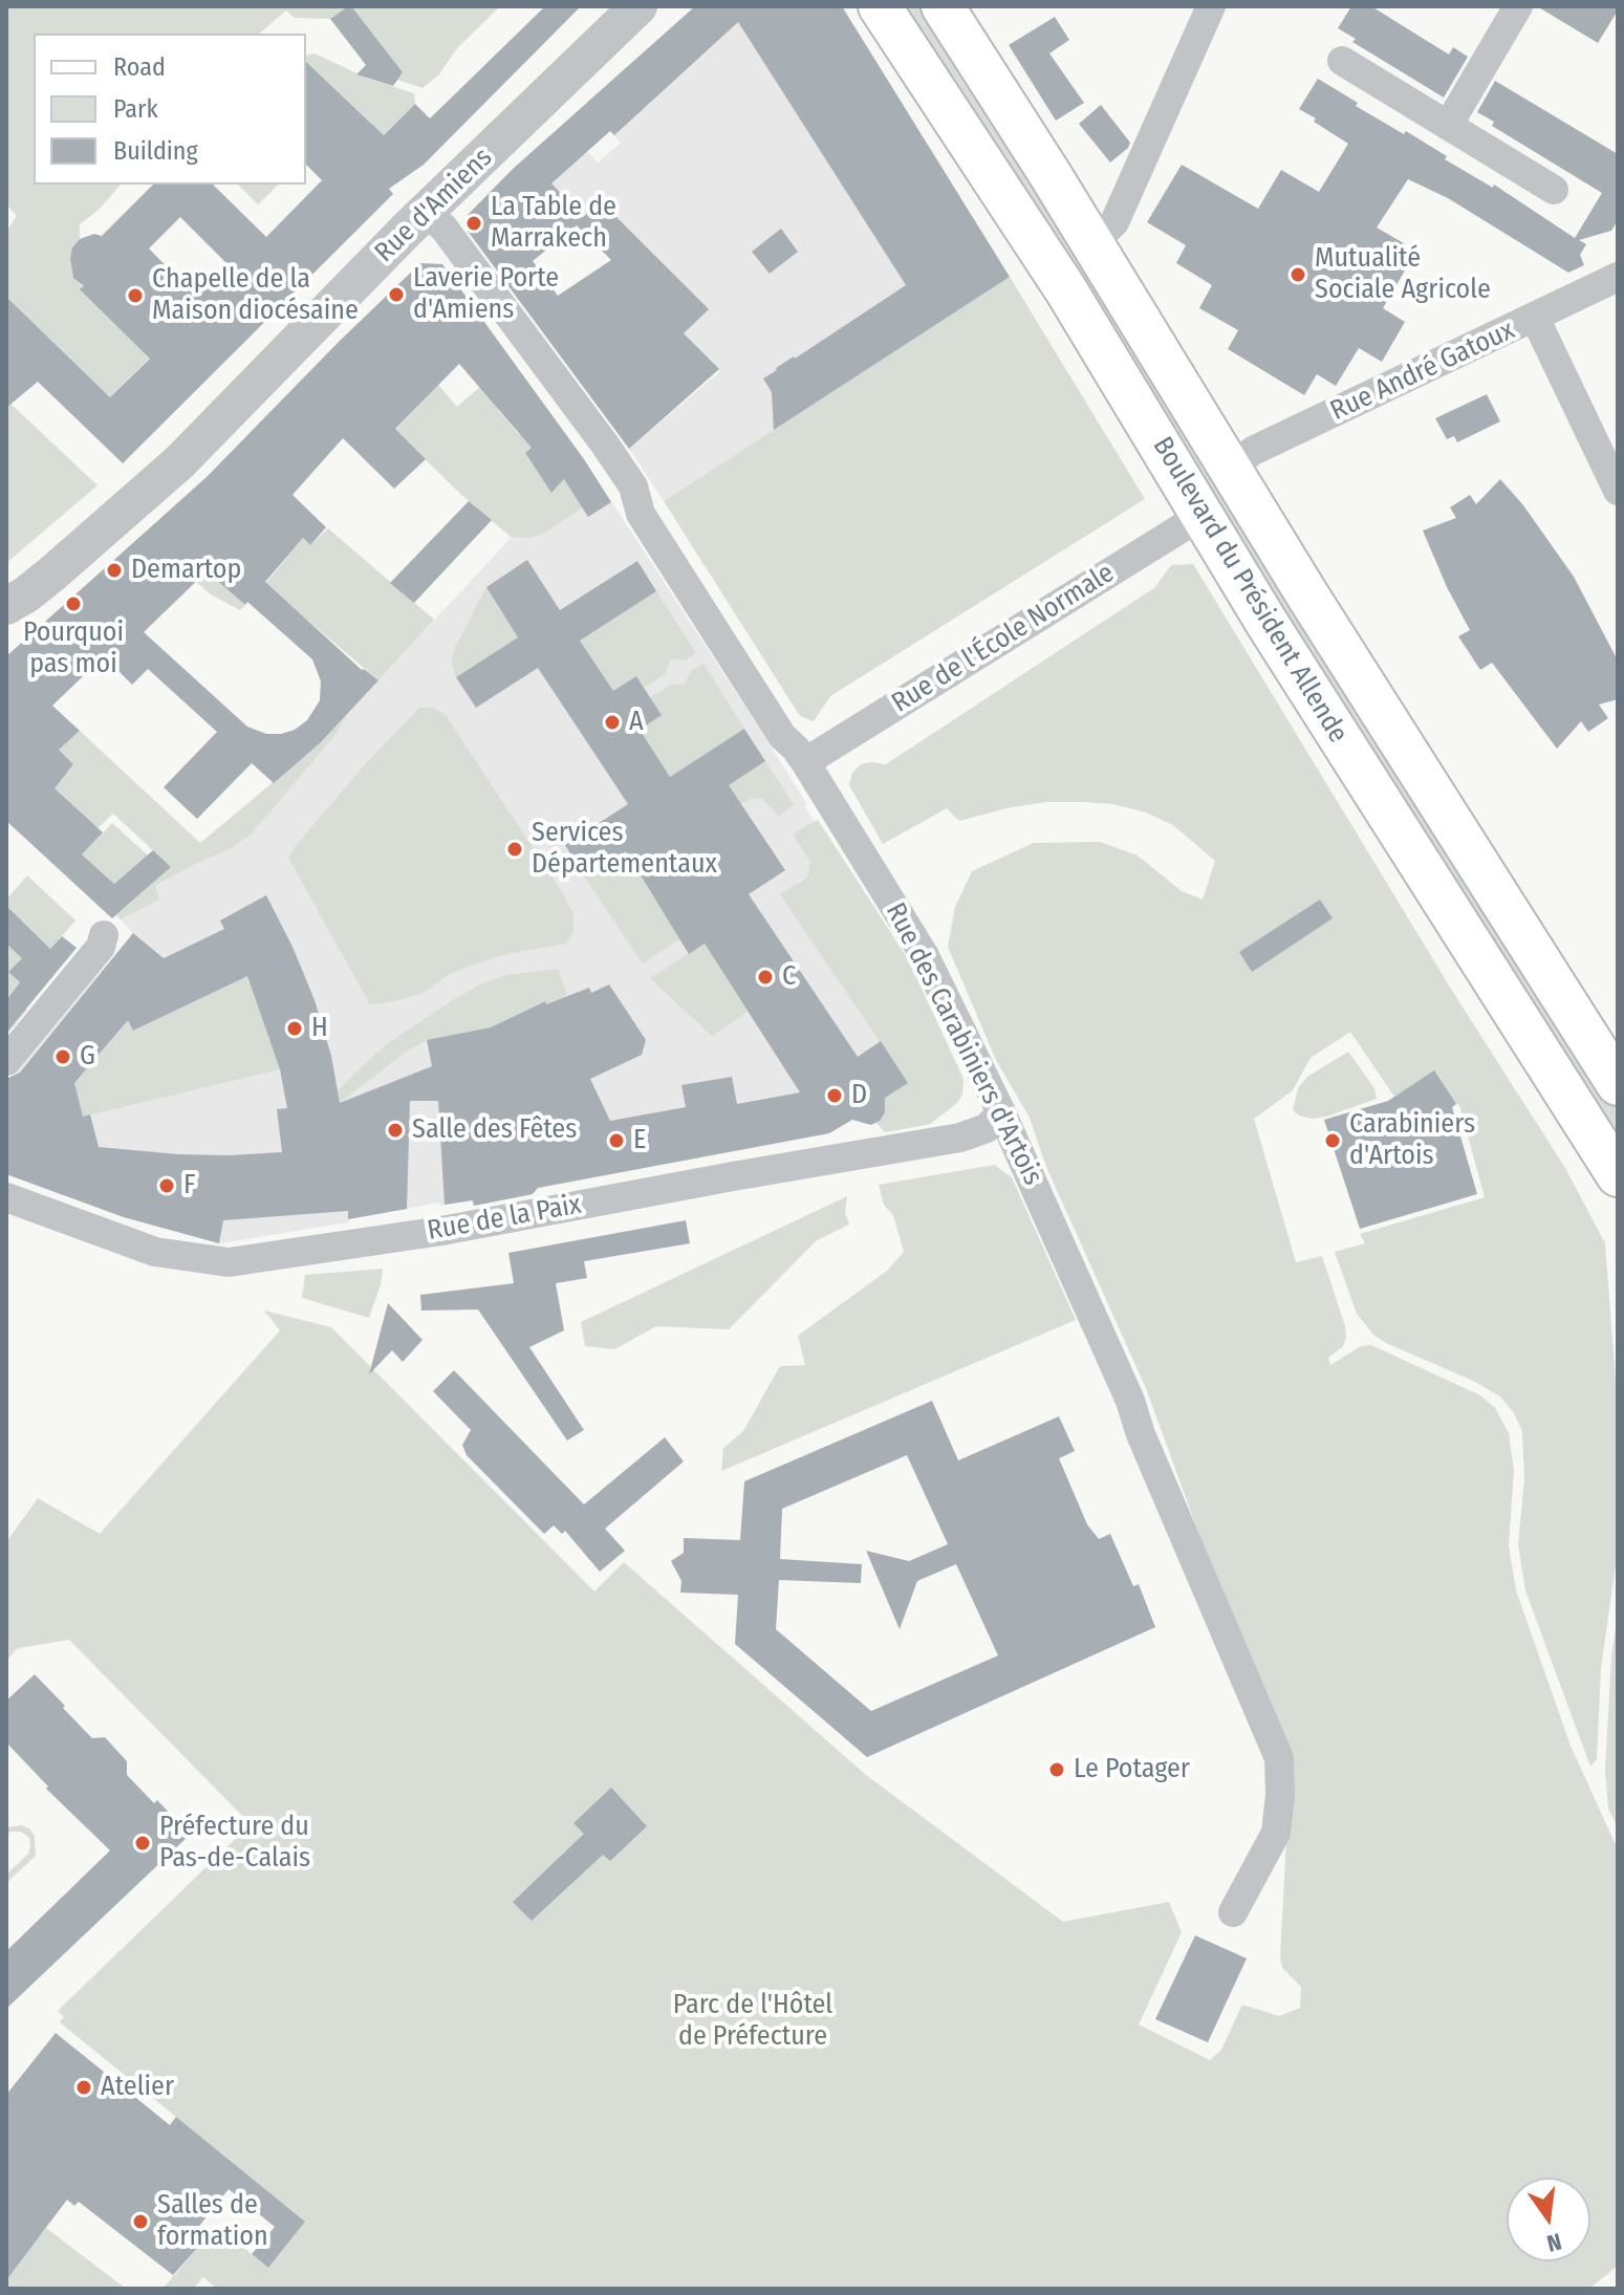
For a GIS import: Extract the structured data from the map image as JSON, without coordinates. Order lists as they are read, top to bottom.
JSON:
{
  "streets": {
    "main road": ["Boulevard du Président Allende"],
    "street": [
      "Rue d'Amiens",
      "Rue André Gatoux",
      "Rue de l'École Normale",
      "Rue des Carabiniers d'Artois",
      "Rue de la Paix"
    ]
  },
  "crossings": [
    ["Rue d'Amiens", "Rue des Carabiniers d'Artois"],
    ["Rue André Gatoux", "Boulevard du Président Allende"],
    ["Boulevard du Président Allende", "Rue de l'École Normale"],
    ["Rue de l'École Normale", "Rue des Carabiniers d'Artois"],
    ["Rue des Carabiniers d'Artois", "Rue de la Paix"]
  ],
  "parks": ["Parc de l'Hôtel de Préfecture"],
  "places": [
    "La Table de Marrakech",
    "Mutualité Sociale Agricole",
    "Laverie Porte d'Amiens",
    "Chapelle de la Maison diocésaine",
    "Demartop",
    "Pourquoi pas moi",
    "A",
    "Services Départementaux",
    "C",
    "H",
    "G",
    "D",
    "Salle des Fêtes",
    "E",
    "Carabiniers d'Artois",
    "F",
    "Le Potager",
    "Préfecture du Pas-de-Calais",
    "Atelier",
    "Salles de formation"
  ],
  "legend": ["Road", "Park", "Building"],
  "north": "bottom"
}
